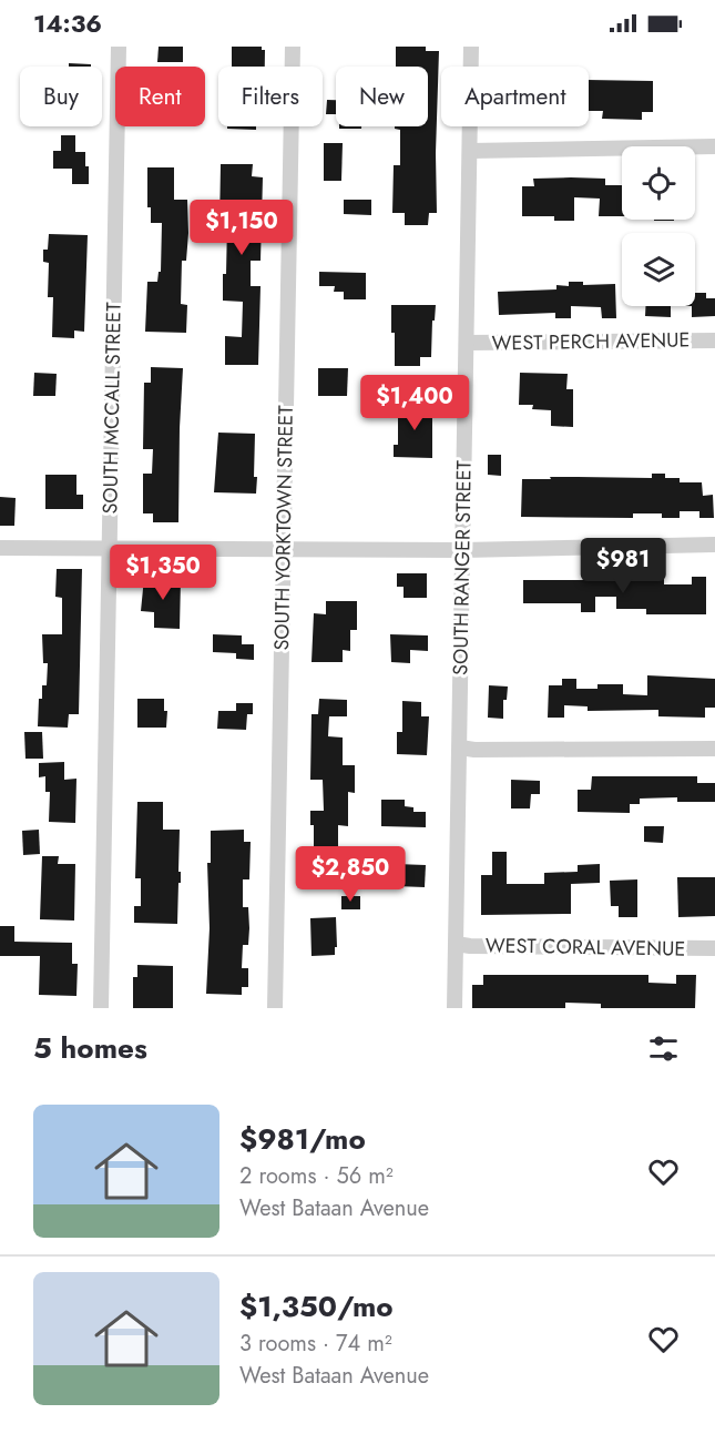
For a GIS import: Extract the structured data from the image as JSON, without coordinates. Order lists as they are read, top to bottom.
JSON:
{
  "streets": {
    "street": [
      "WEST PERCH AVENUE",
      "SOUTH MCCALL STREET",
      "SOUTH YORKTOWN STREET",
      "SOUTH RANGER STREET",
      "WEST CORAL AVENUE"
    ]
  },
  "crossings": [
    ["WEST PERCH AVENUE", "SOUTH RANGER STREET"],
    ["SOUTH RANGER STREET", "WEST CORAL AVENUE"]
  ],
  "page": {
    "status": "14:36",
    "chip": [
      "Buy",
      "Rent",
      "Filters",
      "New",
      "Apartment"
    ],
    "price": [
      "$1,150",
      "$1,400",
      "$981",
      "$1,350",
      "$2,850"
    ],
    "heading": "5 homes",
    "list": [
      {
        "name": "$981/mo",
        "note": "2 rooms · 56 m² · West Bataan Avenue"
      },
      {
        "name": "$1,350/mo",
        "note": "3 rooms · 74 m² · West Bataan Avenue"
      }
    ]
  }
}
